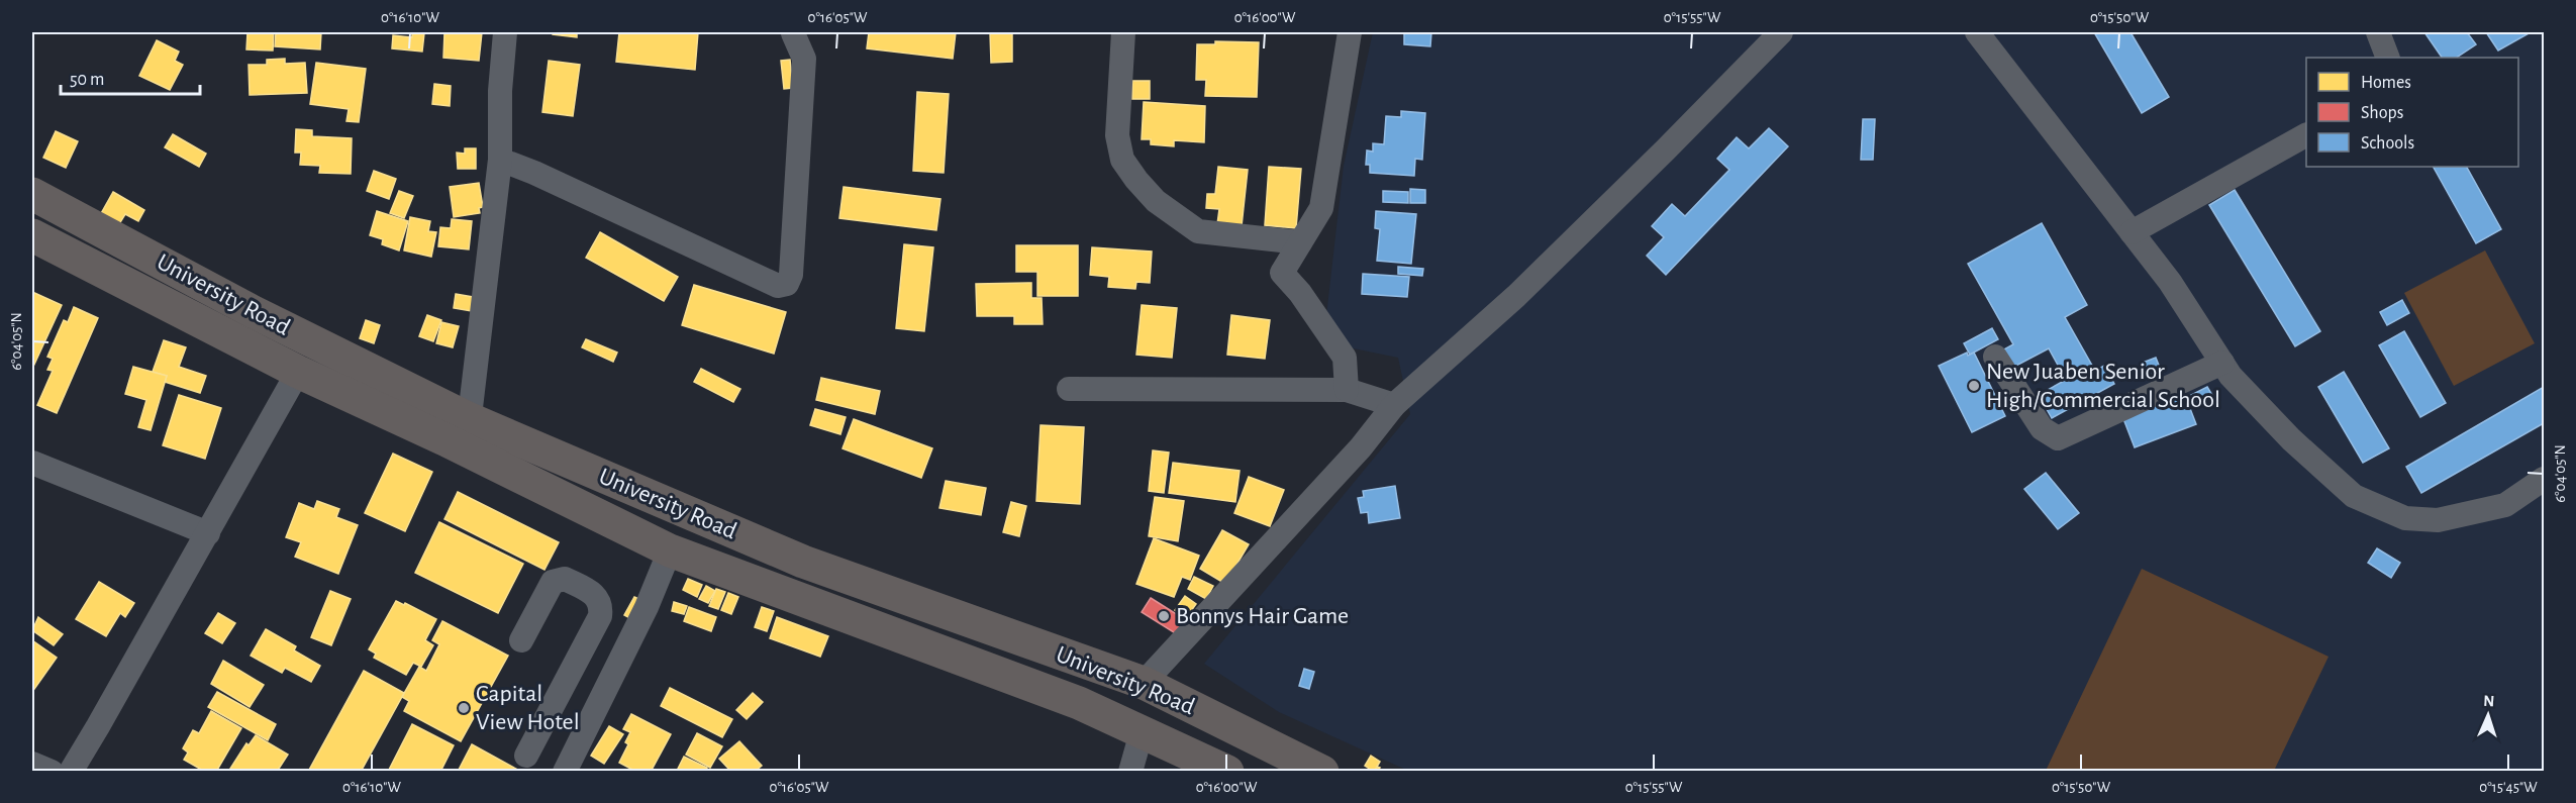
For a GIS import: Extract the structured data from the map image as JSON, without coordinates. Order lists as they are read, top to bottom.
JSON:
{
  "streets": {
    "highway": ["University Road"]
  },
  "places": ["New Juaben Senior High/Commercial School", "Bonnys Hair Game", "Capital View Hotel"],
  "legend": ["Homes", "Shops", "Schools"],
  "scale_bar": "50 m",
  "north": "top",
  "coordinates": [
    "0°16'10\"W",
    "0°16'05\"W",
    "0°16'00\"W",
    "0°15'55\"W",
    "0°15'50\"W",
    "6°04'05\"N",
    "0°15'45\"W"
  ]
}
